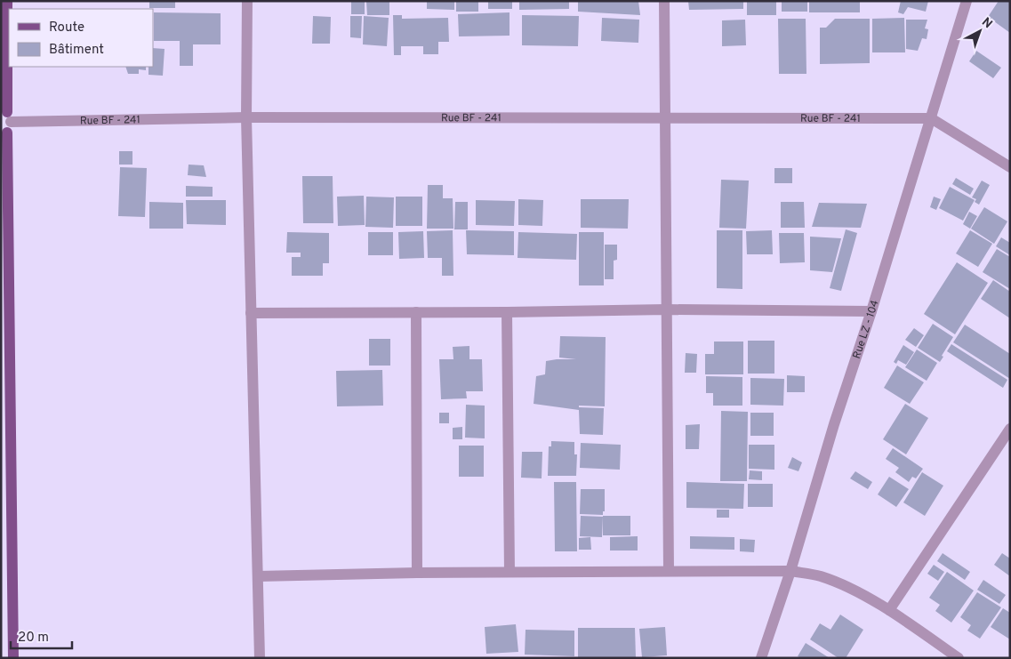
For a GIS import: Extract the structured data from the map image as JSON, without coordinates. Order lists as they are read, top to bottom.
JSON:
{
  "streets": {
    "street": ["Rue BF - 241", "Rue LZ - 104"]
  },
  "crossings": [
    ["Rue BF - 241", "Rue LZ - 104"]
  ],
  "legend": ["Route", "Bâtiment"],
  "scale_bar": "20 m",
  "north": "top right"
}
